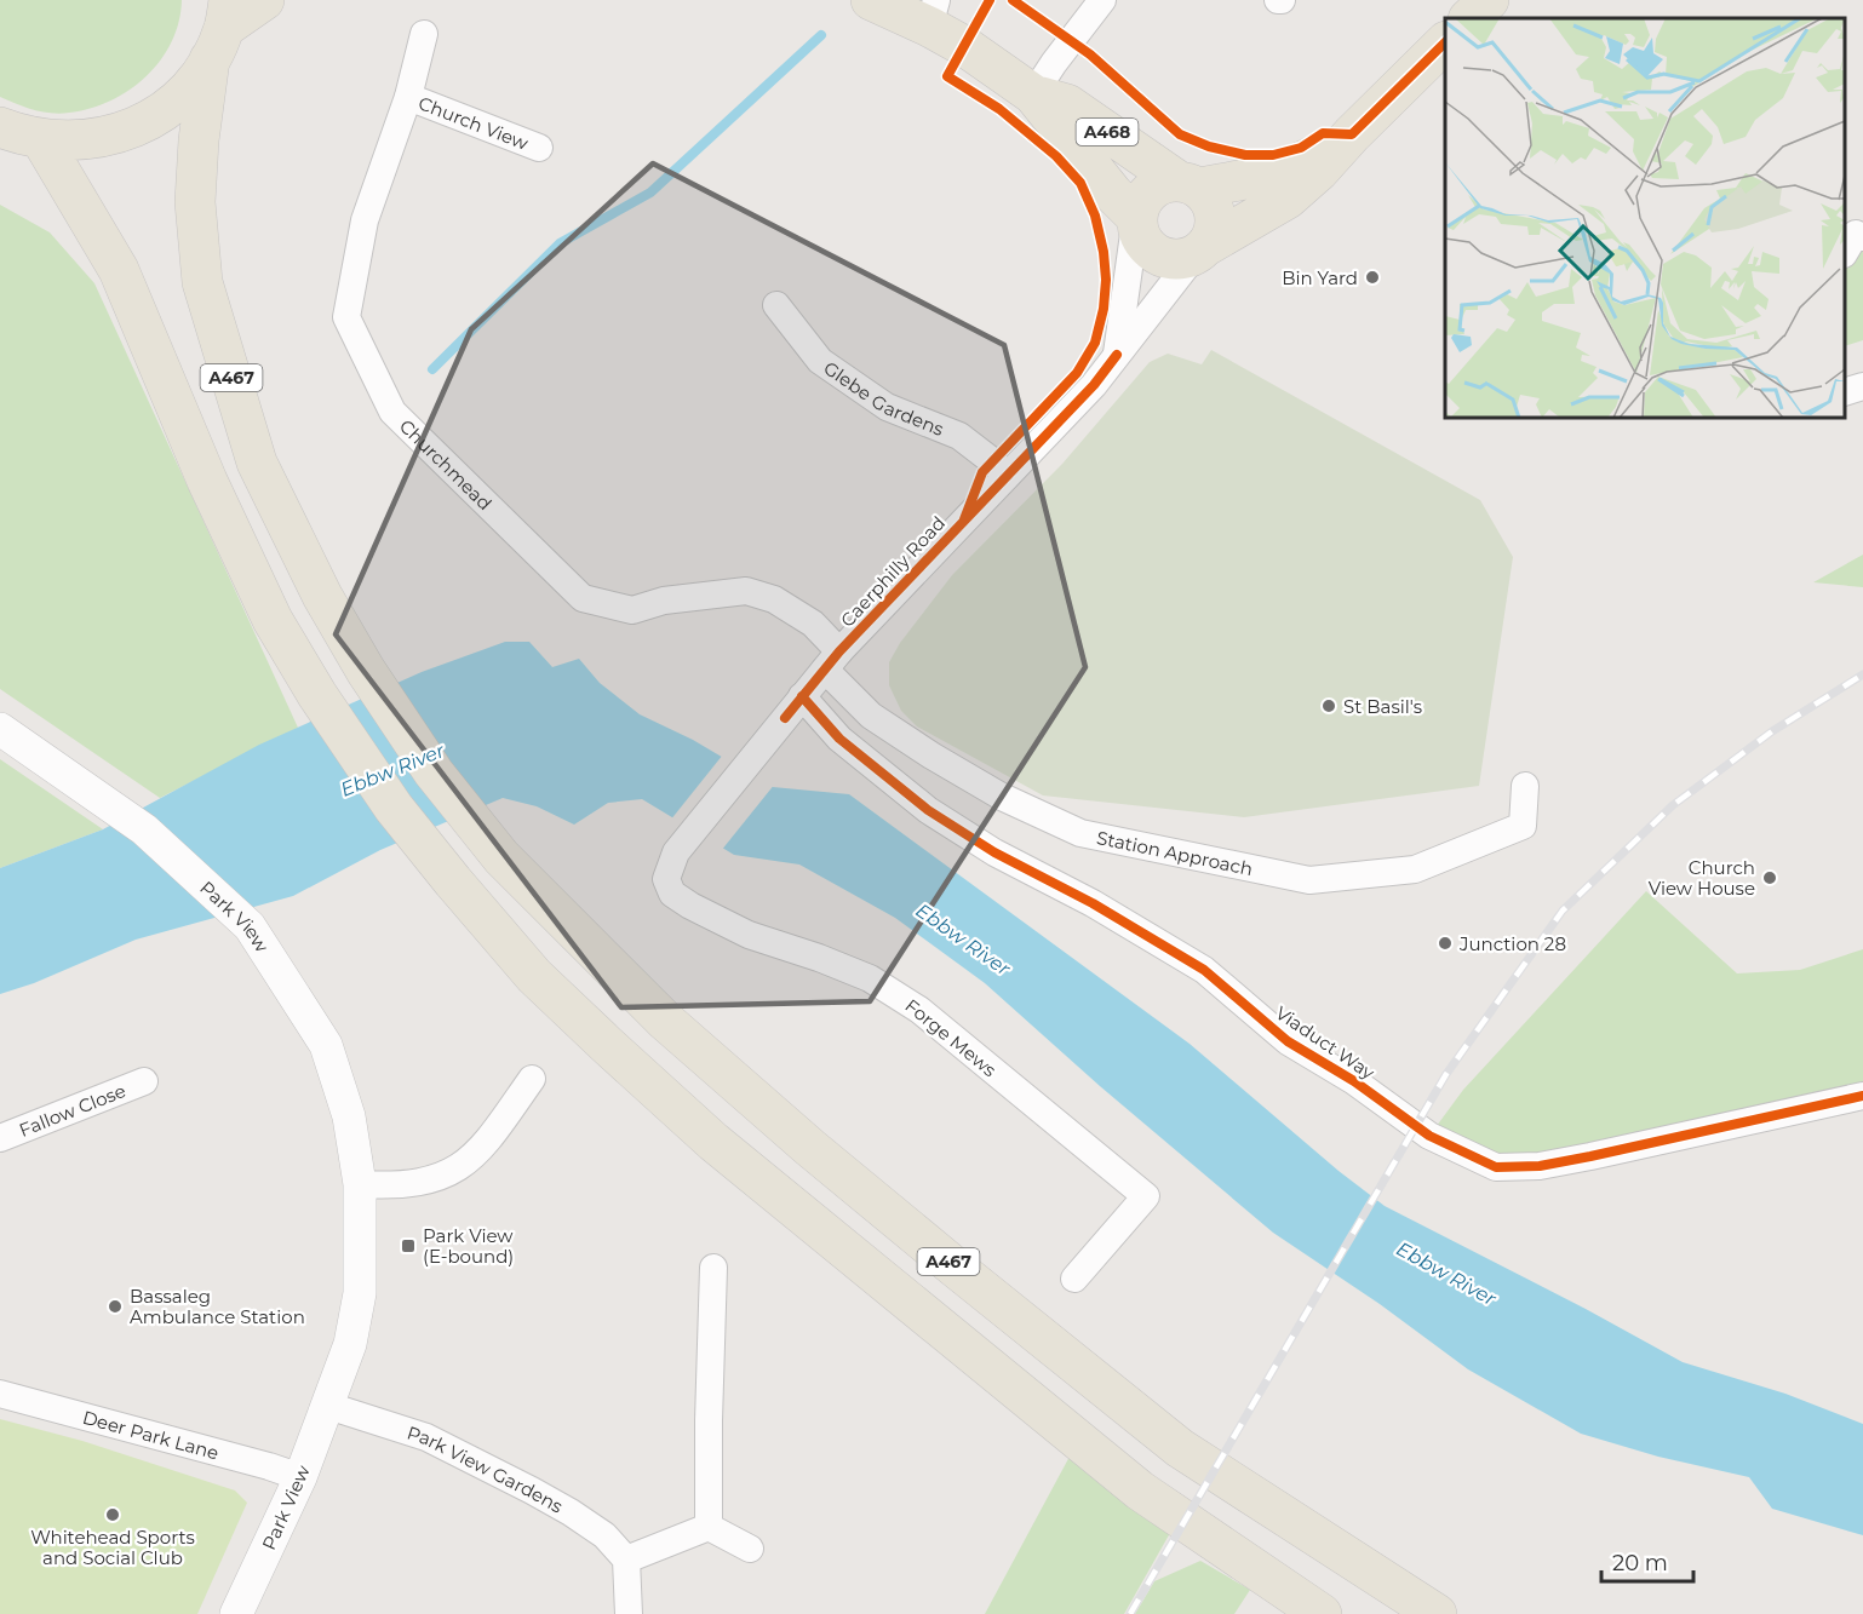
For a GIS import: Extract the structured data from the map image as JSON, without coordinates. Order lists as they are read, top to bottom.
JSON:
{
  "streets": {
    "main road": ["A468", "A467", "Caerphilly Road"],
    "street": [
      "Church View",
      "Glebe Gardens",
      "Churchmead",
      "Station Approach",
      "Park View",
      "Forge Mews",
      "Viaduct Way",
      "Fallow Close",
      "Deer Park Lane",
      "Park View Gardens"
    ]
  },
  "crossings": [
    ["Church View", "Churchmead"],
    ["A468", "Caerphilly Road"],
    ["Glebe Gardens", "Caerphilly Road"],
    ["Churchmead", "Caerphilly Road"],
    ["Churchmead", "Station Approach"],
    ["Caerphilly Road", "Station Approach"],
    ["Caerphilly Road", "Forge Mews"],
    ["Caerphilly Road", "Viaduct Way"],
    ["Park View", "Deer Park Lane"],
    ["Park View", "Park View Gardens"]
  ],
  "water": ["Ebbw River"],
  "places": {
    "other": [
      "Bin Yard",
      "St Basil's",
      "Church View House",
      "Junction 28",
      "Bassaleg Ambulance Station",
      "Whitehead Sports and Social Club"
    ],
    "transit": ["Park View (E-bound)"]
  },
  "scale_bar": "20 m"
}
